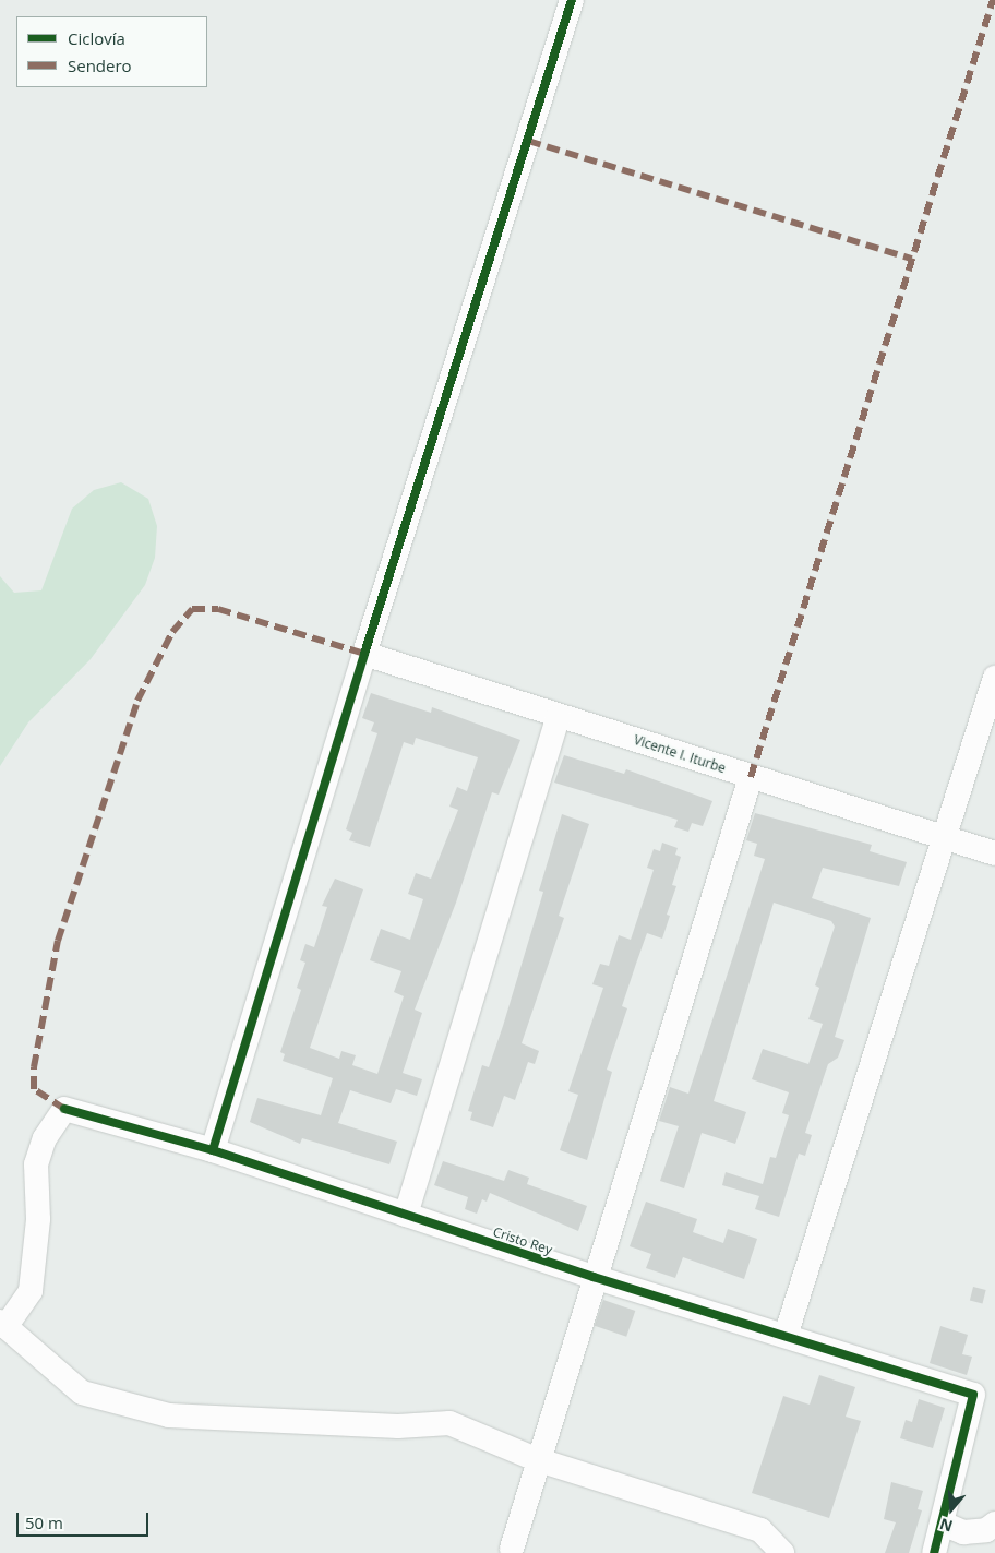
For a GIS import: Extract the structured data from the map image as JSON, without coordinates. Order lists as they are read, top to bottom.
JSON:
{
  "streets": {
    "street": ["Vicente I. Iturbe", "Cristo Rey"]
  },
  "legend": ["Ciclovía", "Sendero"],
  "scale_bar": "50 m",
  "north": "bottom"
}
